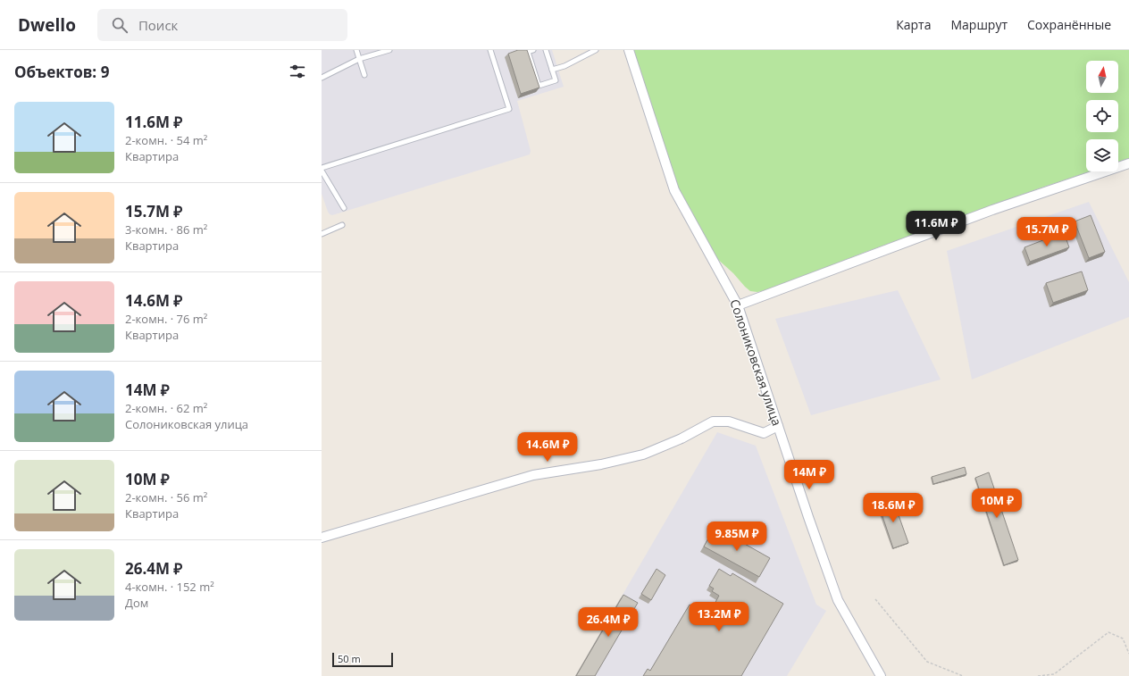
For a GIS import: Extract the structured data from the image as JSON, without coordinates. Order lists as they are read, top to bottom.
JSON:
{
  "streets": {
    "street": ["Солониковская улица"]
  },
  "scale_bar": "50 m",
  "north": "top",
  "page": {
    "header": "Dwello",
    "search": "Поиск",
    "nav": ["Карта", "Маршрут", "Сохранённые"],
    "heading": "Объектов: 9",
    "list": [
      {
        "name": "11.6M ₽",
        "note": "2-комн. · 54 m² · Квартира"
      },
      {
        "name": "15.7M ₽",
        "note": "3-комн. · 86 m² · Квартира"
      },
      {
        "name": "14.6M ₽",
        "note": "2-комн. · 76 m² · Квартира"
      },
      {
        "name": "14M ₽",
        "note": "2-комн. · 62 m² · Солониковская улица"
      },
      {
        "name": "10M ₽",
        "note": "2-комн. · 56 m² · Квартира"
      },
      {
        "name": "26.4M ₽",
        "note": "4-комн. · 152 m² · Дом"
      }
    ],
    "price": [
      "11.6M ₽",
      "15.7M ₽",
      "14.6M ₽",
      "14M ₽",
      "10M ₽",
      "18.6M ₽",
      "9.85M ₽",
      "13.2M ₽",
      "26.4M ₽"
    ],
    "scale": "50 m"
  }
}
